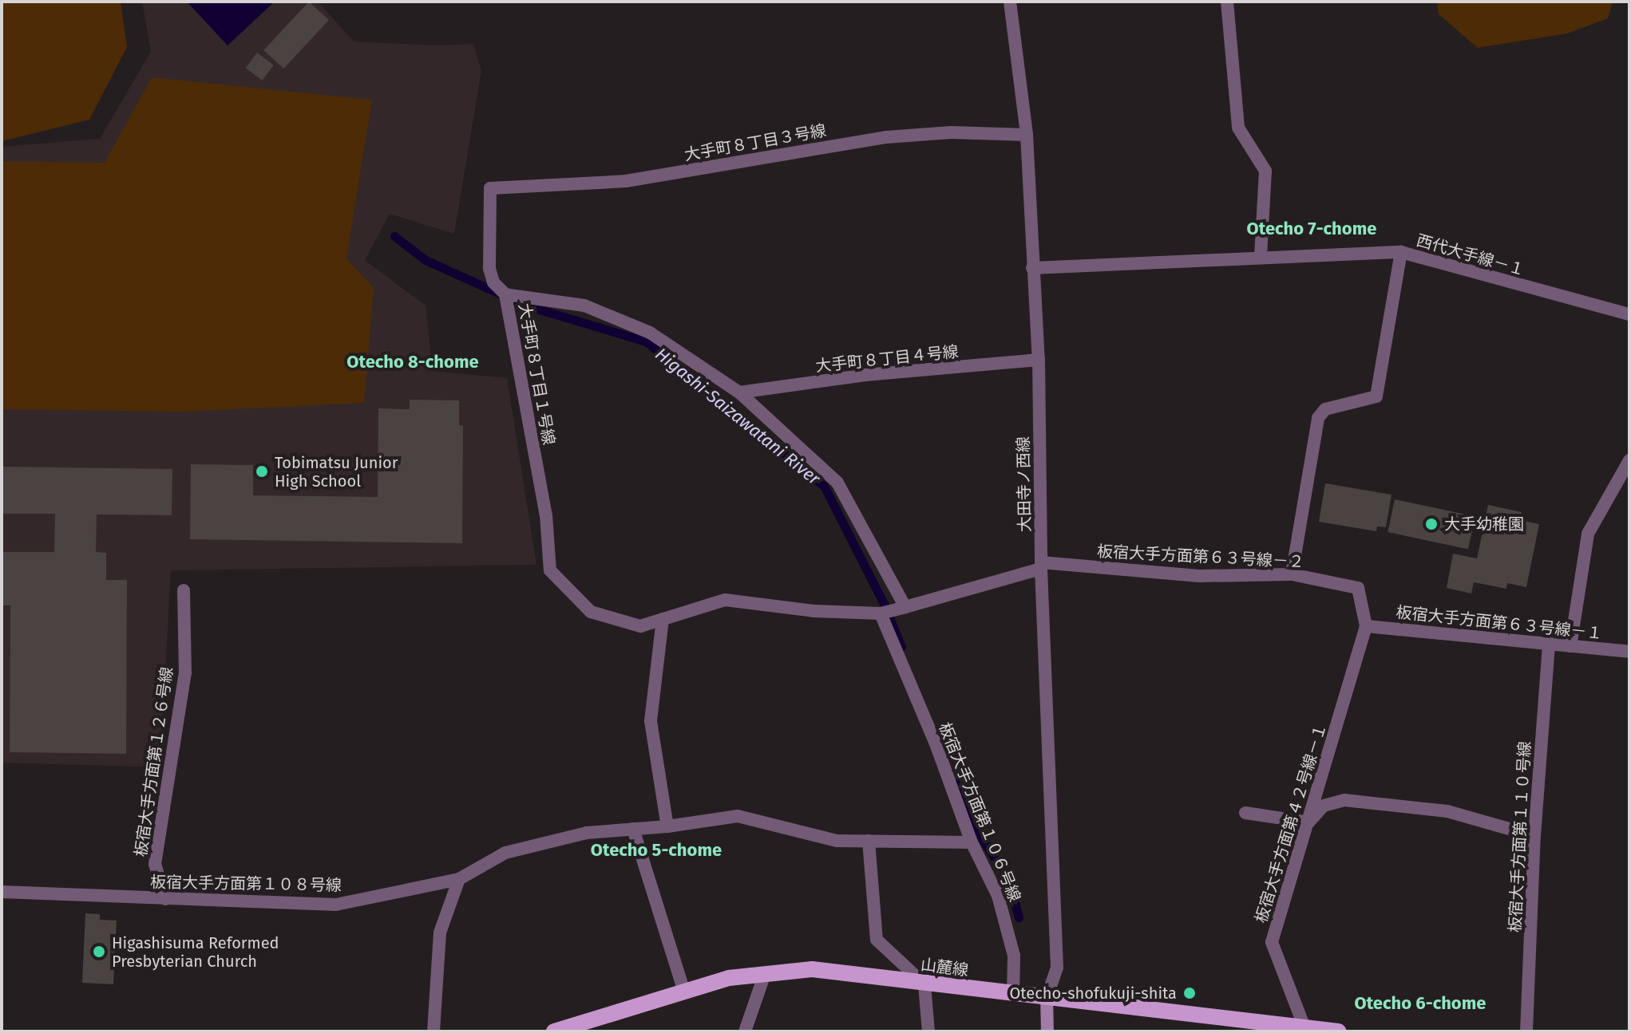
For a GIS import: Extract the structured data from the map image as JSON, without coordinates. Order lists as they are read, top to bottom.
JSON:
{
  "streets": {
    "main road": ["山麓線"],
    "street": [
      "大手町８丁目３号線",
      "西代大手線－１",
      "大手町８丁目４号線",
      "大手町８丁目１号線",
      "大田寺ノ西線",
      "板宿大手方面第６３号線－２",
      "板宿大手方面第６３号線－１",
      "板宿大手方面第１２６号線",
      "板宿大手方面第１０６号線",
      "板宿大手方面第４２号線－１",
      "板宿大手方面第１１０号線",
      "板宿大手方面第１０８号線"
    ]
  },
  "crossings": [
    ["大手町８丁目３号線", "大手町８丁目１号線"],
    ["大手町８丁目３号線", "大田寺ノ西線"],
    ["西代大手線－１", "大田寺ノ西線"],
    ["大手町８丁目４号線", "大田寺ノ西線"],
    ["大田寺ノ西線", "板宿大手方面第６３号線－２"],
    ["大田寺ノ西線", "山麓線"],
    ["板宿大手方面第６３号線－２", "板宿大手方面第６３号線－１"],
    ["板宿大手方面第６３号線－２", "板宿大手方面第１０６号線"],
    ["板宿大手方面第６３号線－２", "板宿大手方面第４２号線－１"],
    ["板宿大手方面第６３号線－１", "板宿大手方面第４２号線－１"],
    ["板宿大手方面第６３号線－１", "板宿大手方面第１１０号線"],
    ["板宿大手方面第１２６号線", "板宿大手方面第１０８号線"],
    ["板宿大手方面第１０６号線", "板宿大手方面第１０８号線"],
    ["板宿大手方面第１０６号線", "山麓線"],
    ["板宿大手方面第４２号線－１", "山麓線"]
  ],
  "districts": [
    "Otecho 7-chome",
    "Otecho 8-chome",
    "Otecho 5-chome",
    "Otecho 6-chome"
  ],
  "water": ["Higashi-Saizawatani River"],
  "places": [
    "Tobimatsu Junior High School",
    "大手幼稚園",
    "Higashisuma Reformed Presbyterian Church",
    "Otecho-shofukuji-shita"
  ]
}
